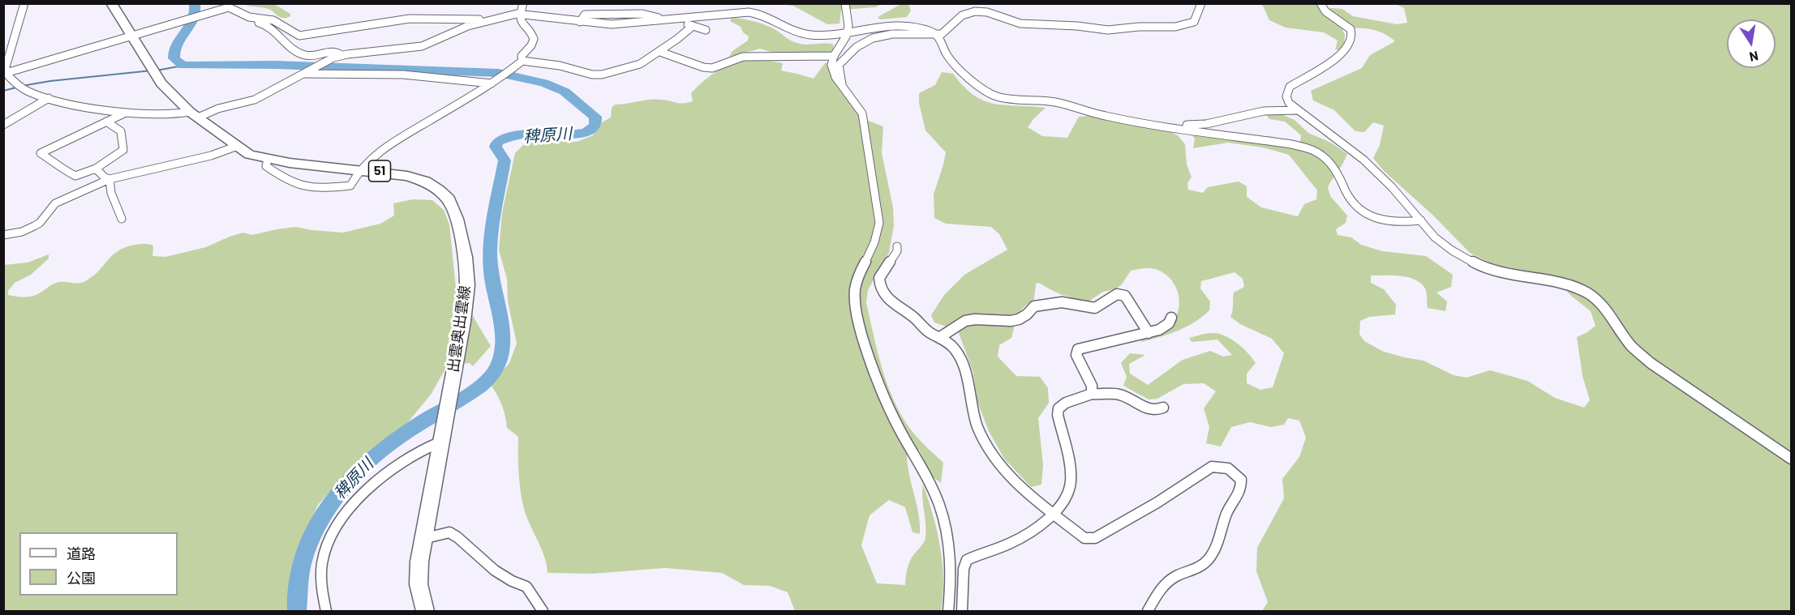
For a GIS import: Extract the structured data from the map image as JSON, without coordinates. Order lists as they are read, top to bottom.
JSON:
{
  "streets": {
    "main road": ["51", "出雲奥出雲線"]
  },
  "water": ["稗原川"],
  "legend": ["道路", "公園"],
  "north": "bottom"
}
